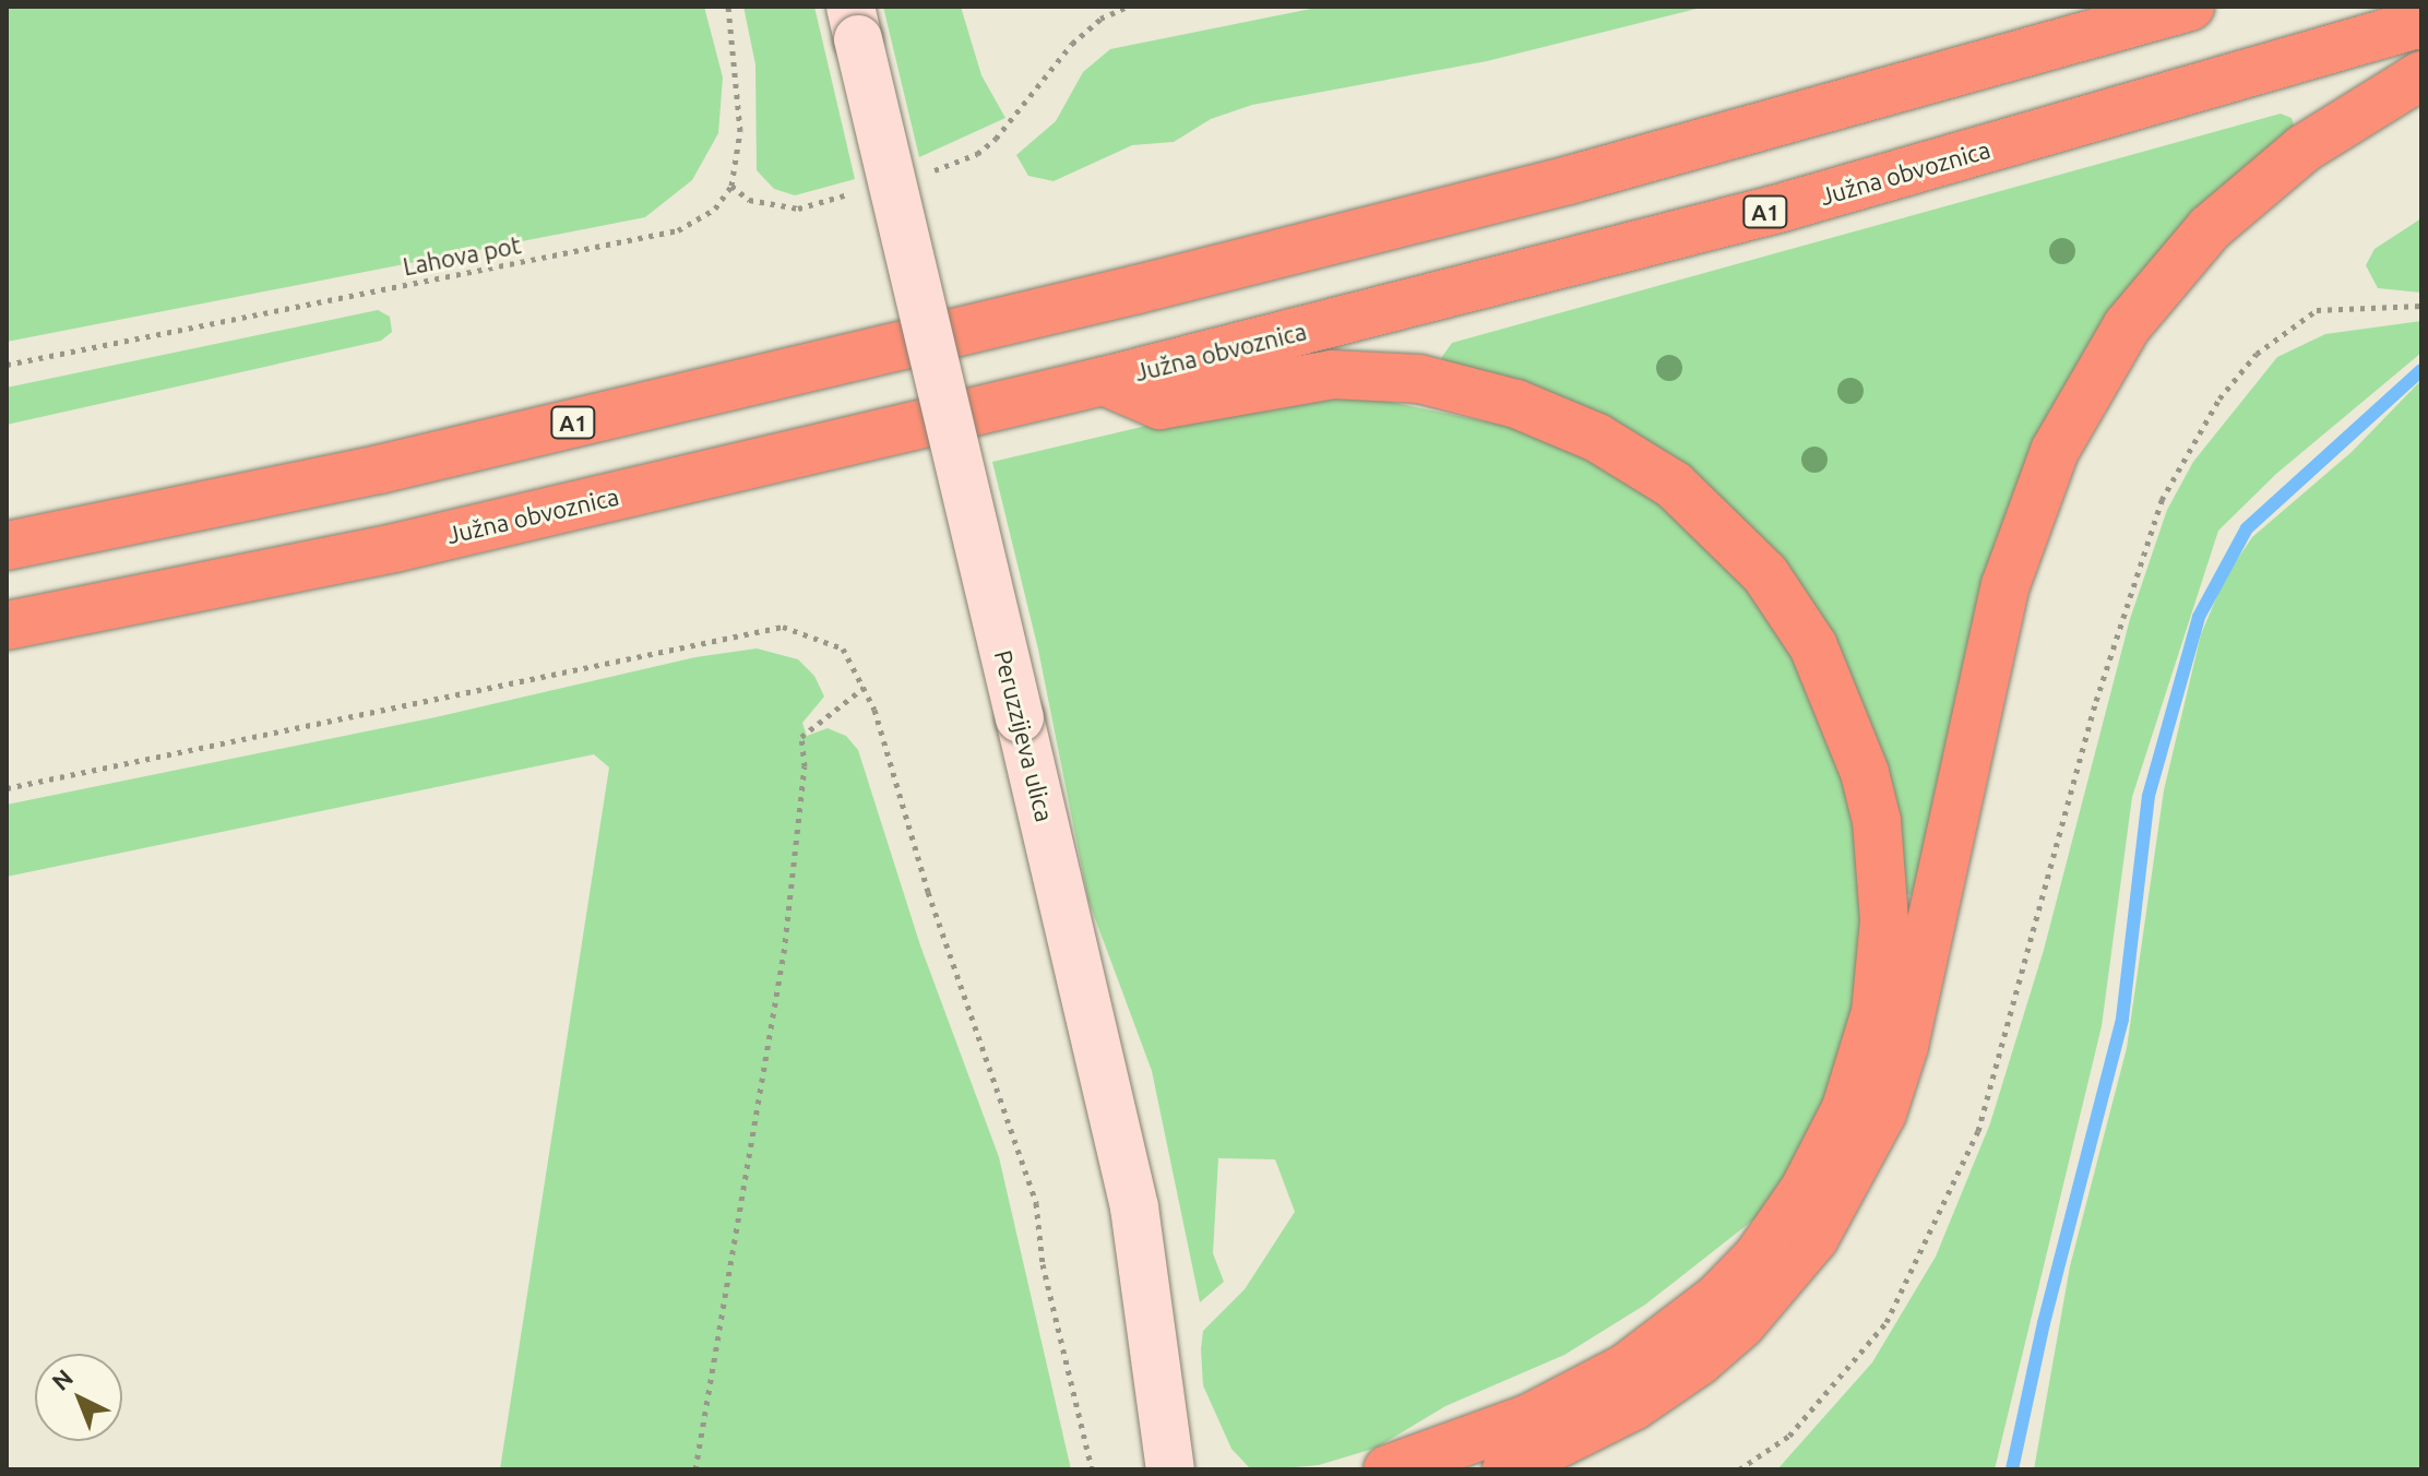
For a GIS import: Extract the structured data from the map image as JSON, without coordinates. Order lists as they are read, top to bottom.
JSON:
{
  "streets": {
    "highway": ["Južna obvoznica", "A1"],
    "main road": ["Peruzzijeva ulica"],
    "path": ["Lahova pot"]
  },
  "north": "top left"
}
